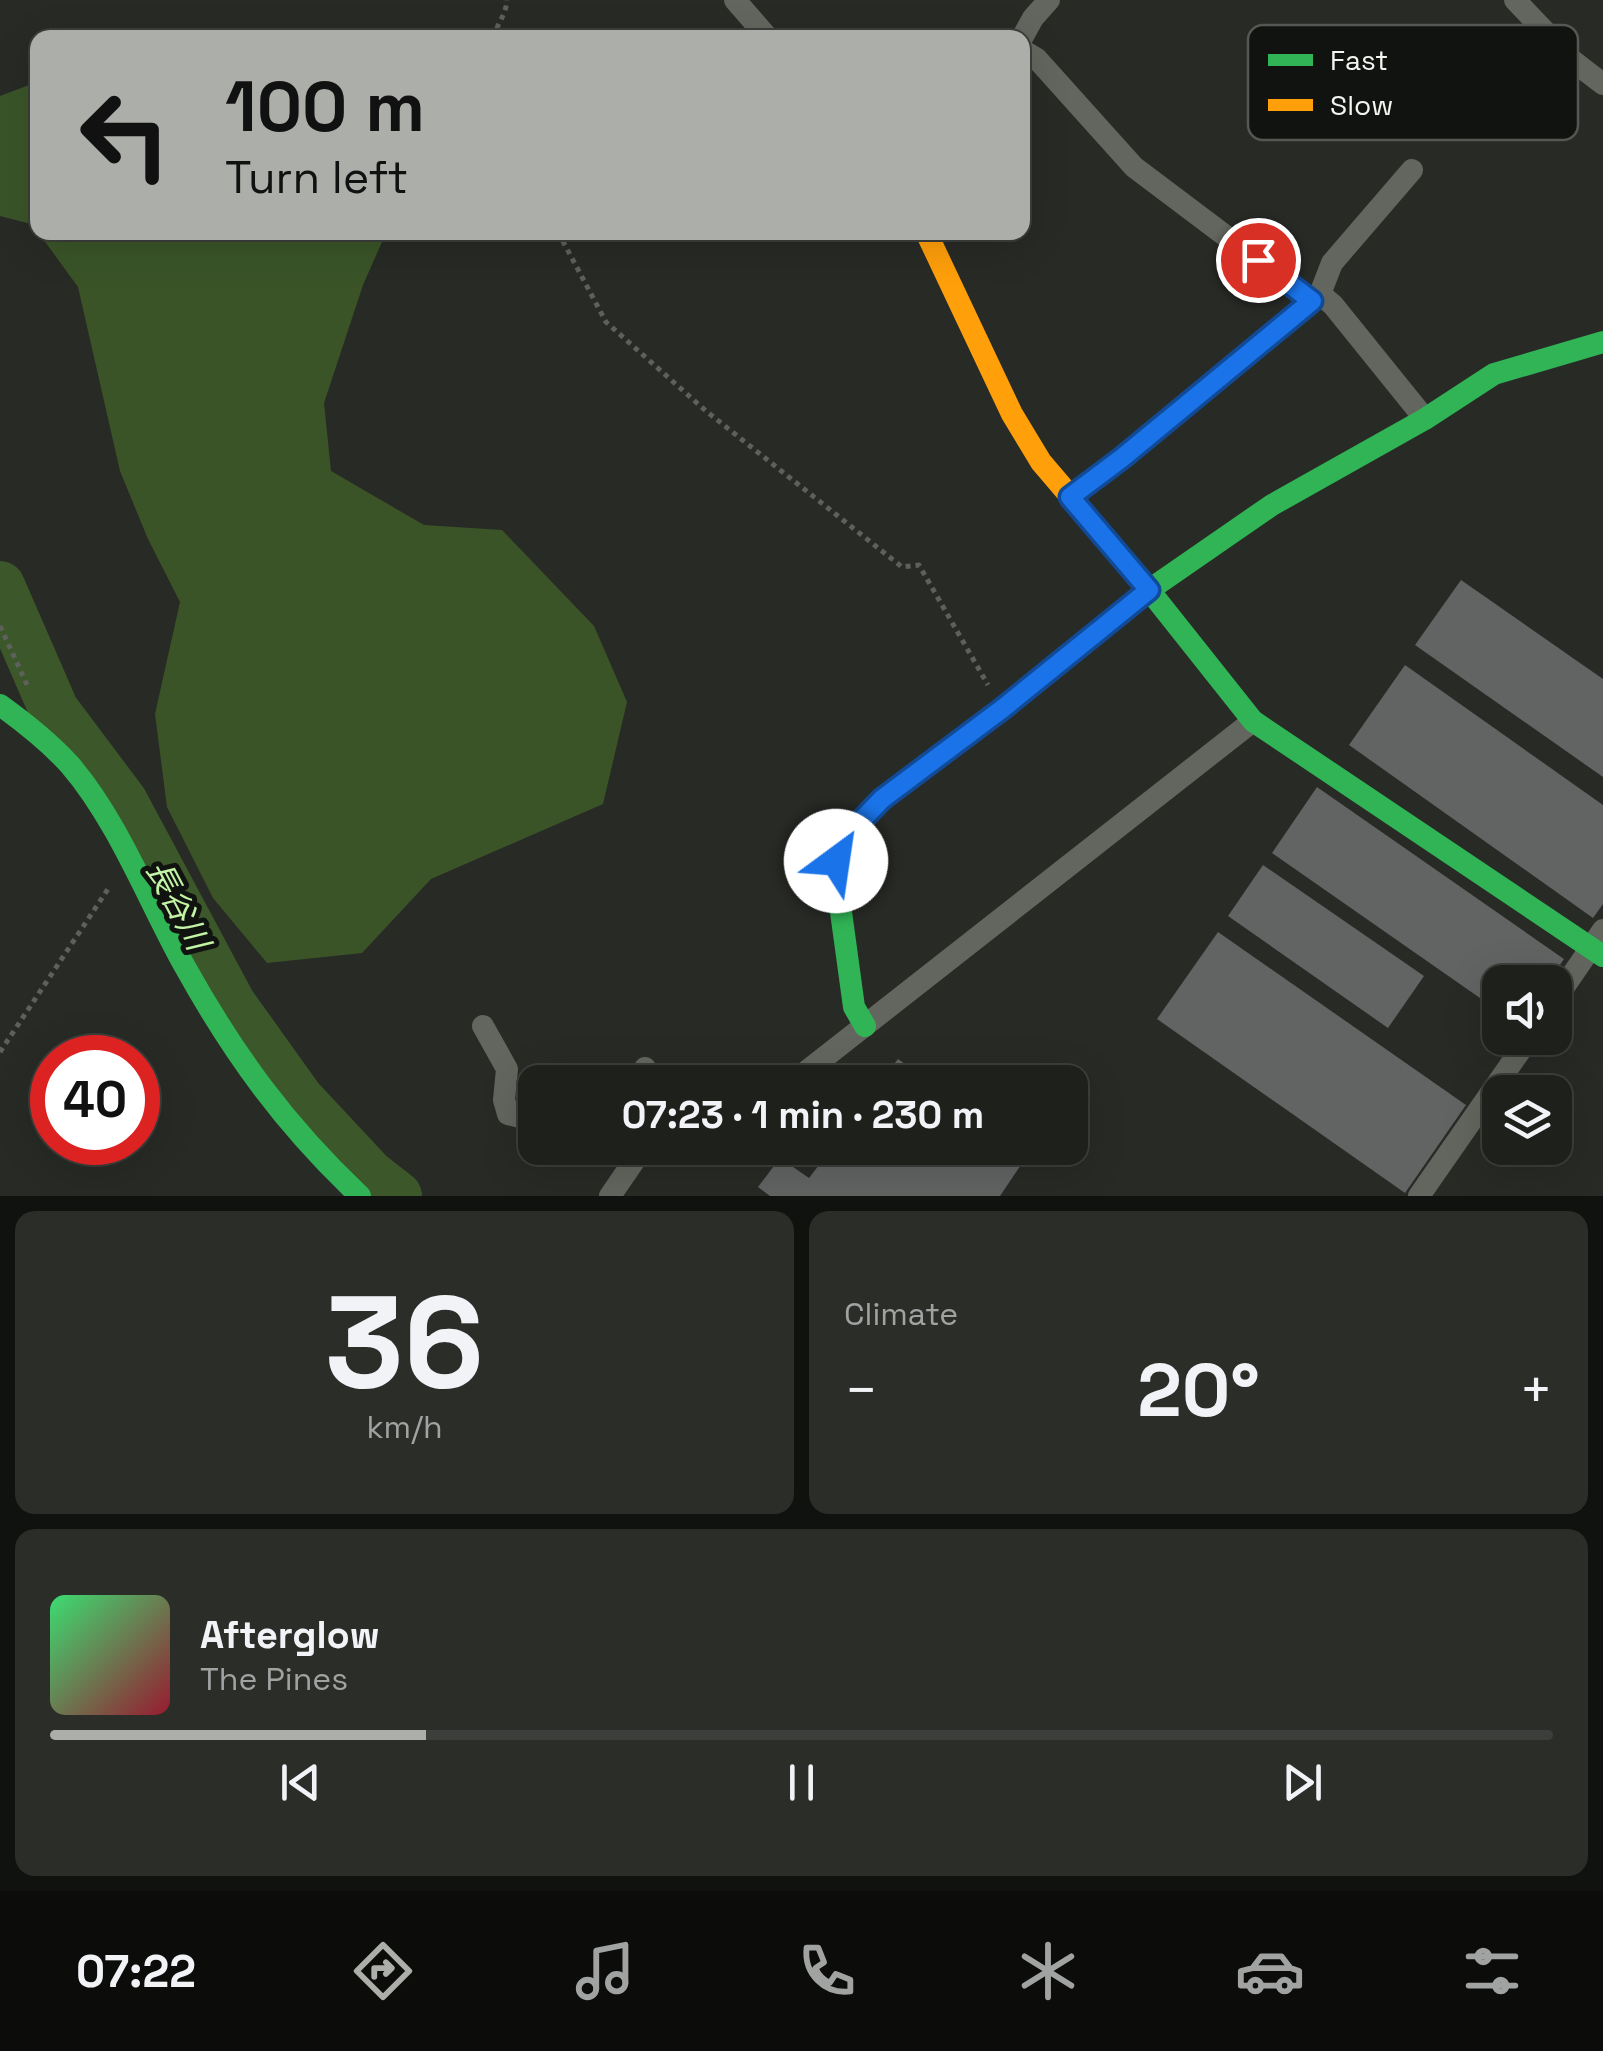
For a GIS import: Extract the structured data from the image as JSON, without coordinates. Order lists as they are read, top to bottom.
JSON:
{
  "water": ["長谷川"],
  "legend": ["Fast", "Slow"],
  "page": {
    "turn": ["100 m", "Turn left"],
    "limit": "40",
    "trip": "07:23 · 1 min · 230 m",
    "tile": [
      ["36", "km/h"],
      "Climate"
    ],
    "heat": ["−", "20°", "+"],
    "song": ["Afterglow", "The Pines"],
    "tabs": "07:22"
  }
}
